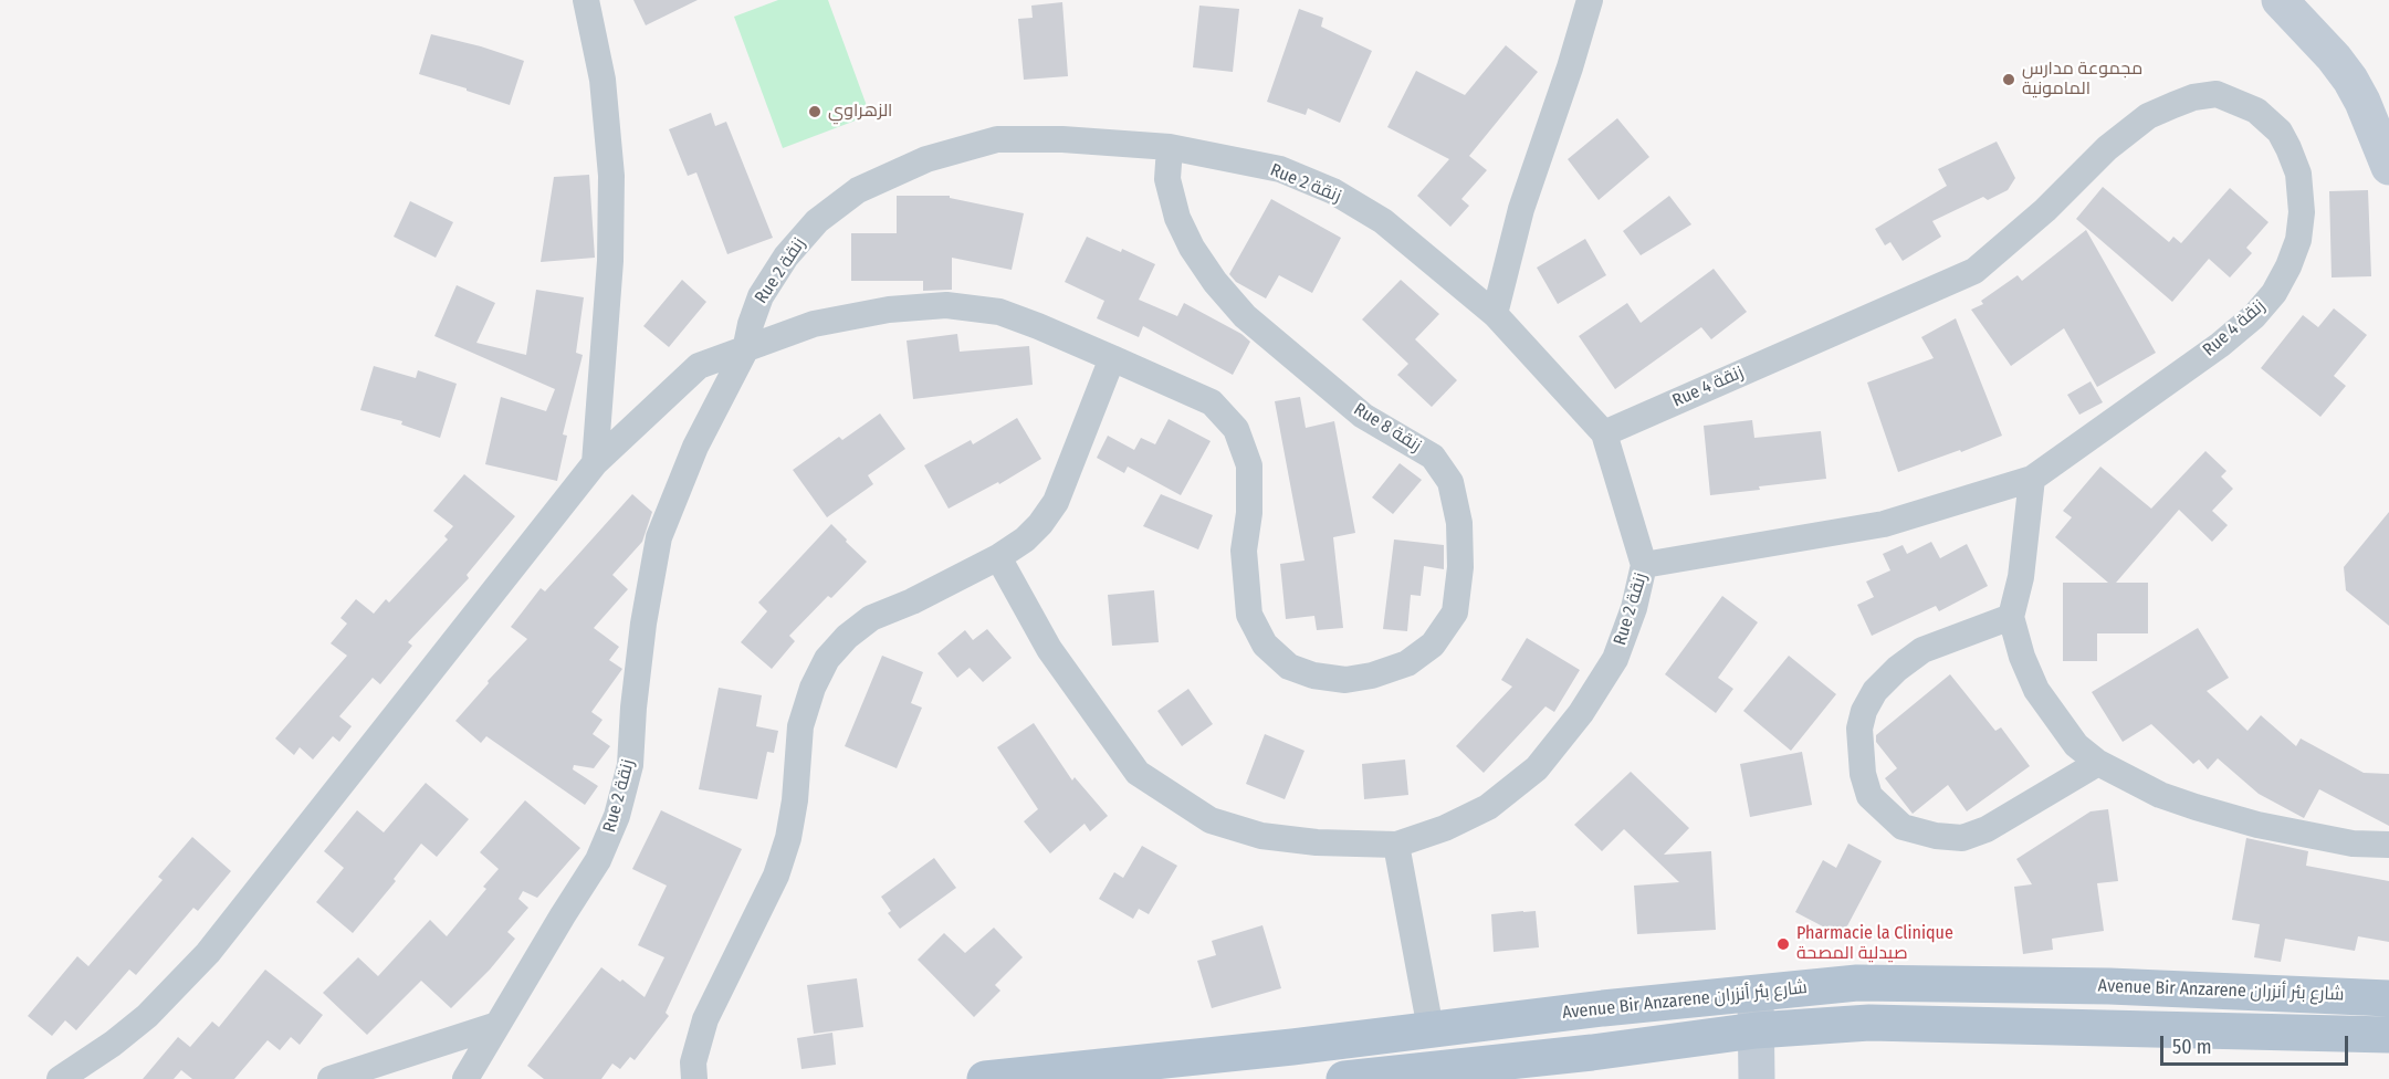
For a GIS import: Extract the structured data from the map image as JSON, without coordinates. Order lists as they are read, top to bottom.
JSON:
{
  "streets": {
    "main road": ["Avenue Bir Anzarene شارع بئر أنزران"],
    "street": ["Rue 2 زنقة", "Rue 4 زنقة", "Rue 8 زنقة"]
  },
  "crossings": [
    ["Rue 2 زنقة", "Rue 4 زنقة"],
    ["Rue 2 زنقة", "Rue 8 زنقة"]
  ],
  "places": ["مجموعة مدارس المامونية", "الزهراوي", "Pharmacie la Clinique صيدلية المصحة"],
  "scale_bar": "50 m"
}
